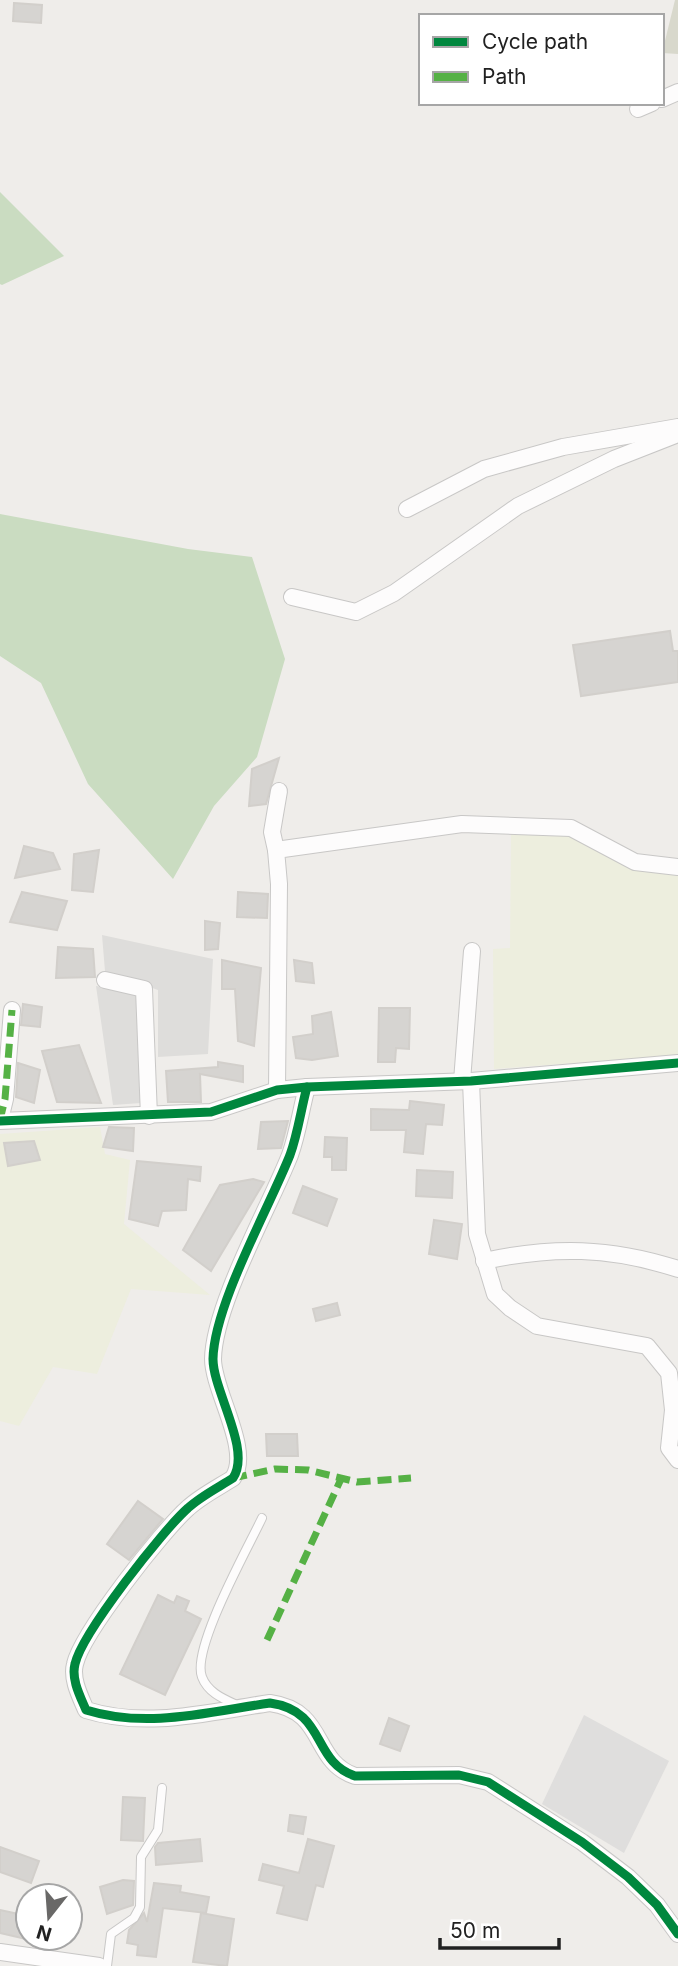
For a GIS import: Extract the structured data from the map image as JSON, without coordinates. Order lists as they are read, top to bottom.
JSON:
{
  "legend": ["Cycle path", "Path"],
  "scale_bar": "50 m",
  "north": "bottom"
}
